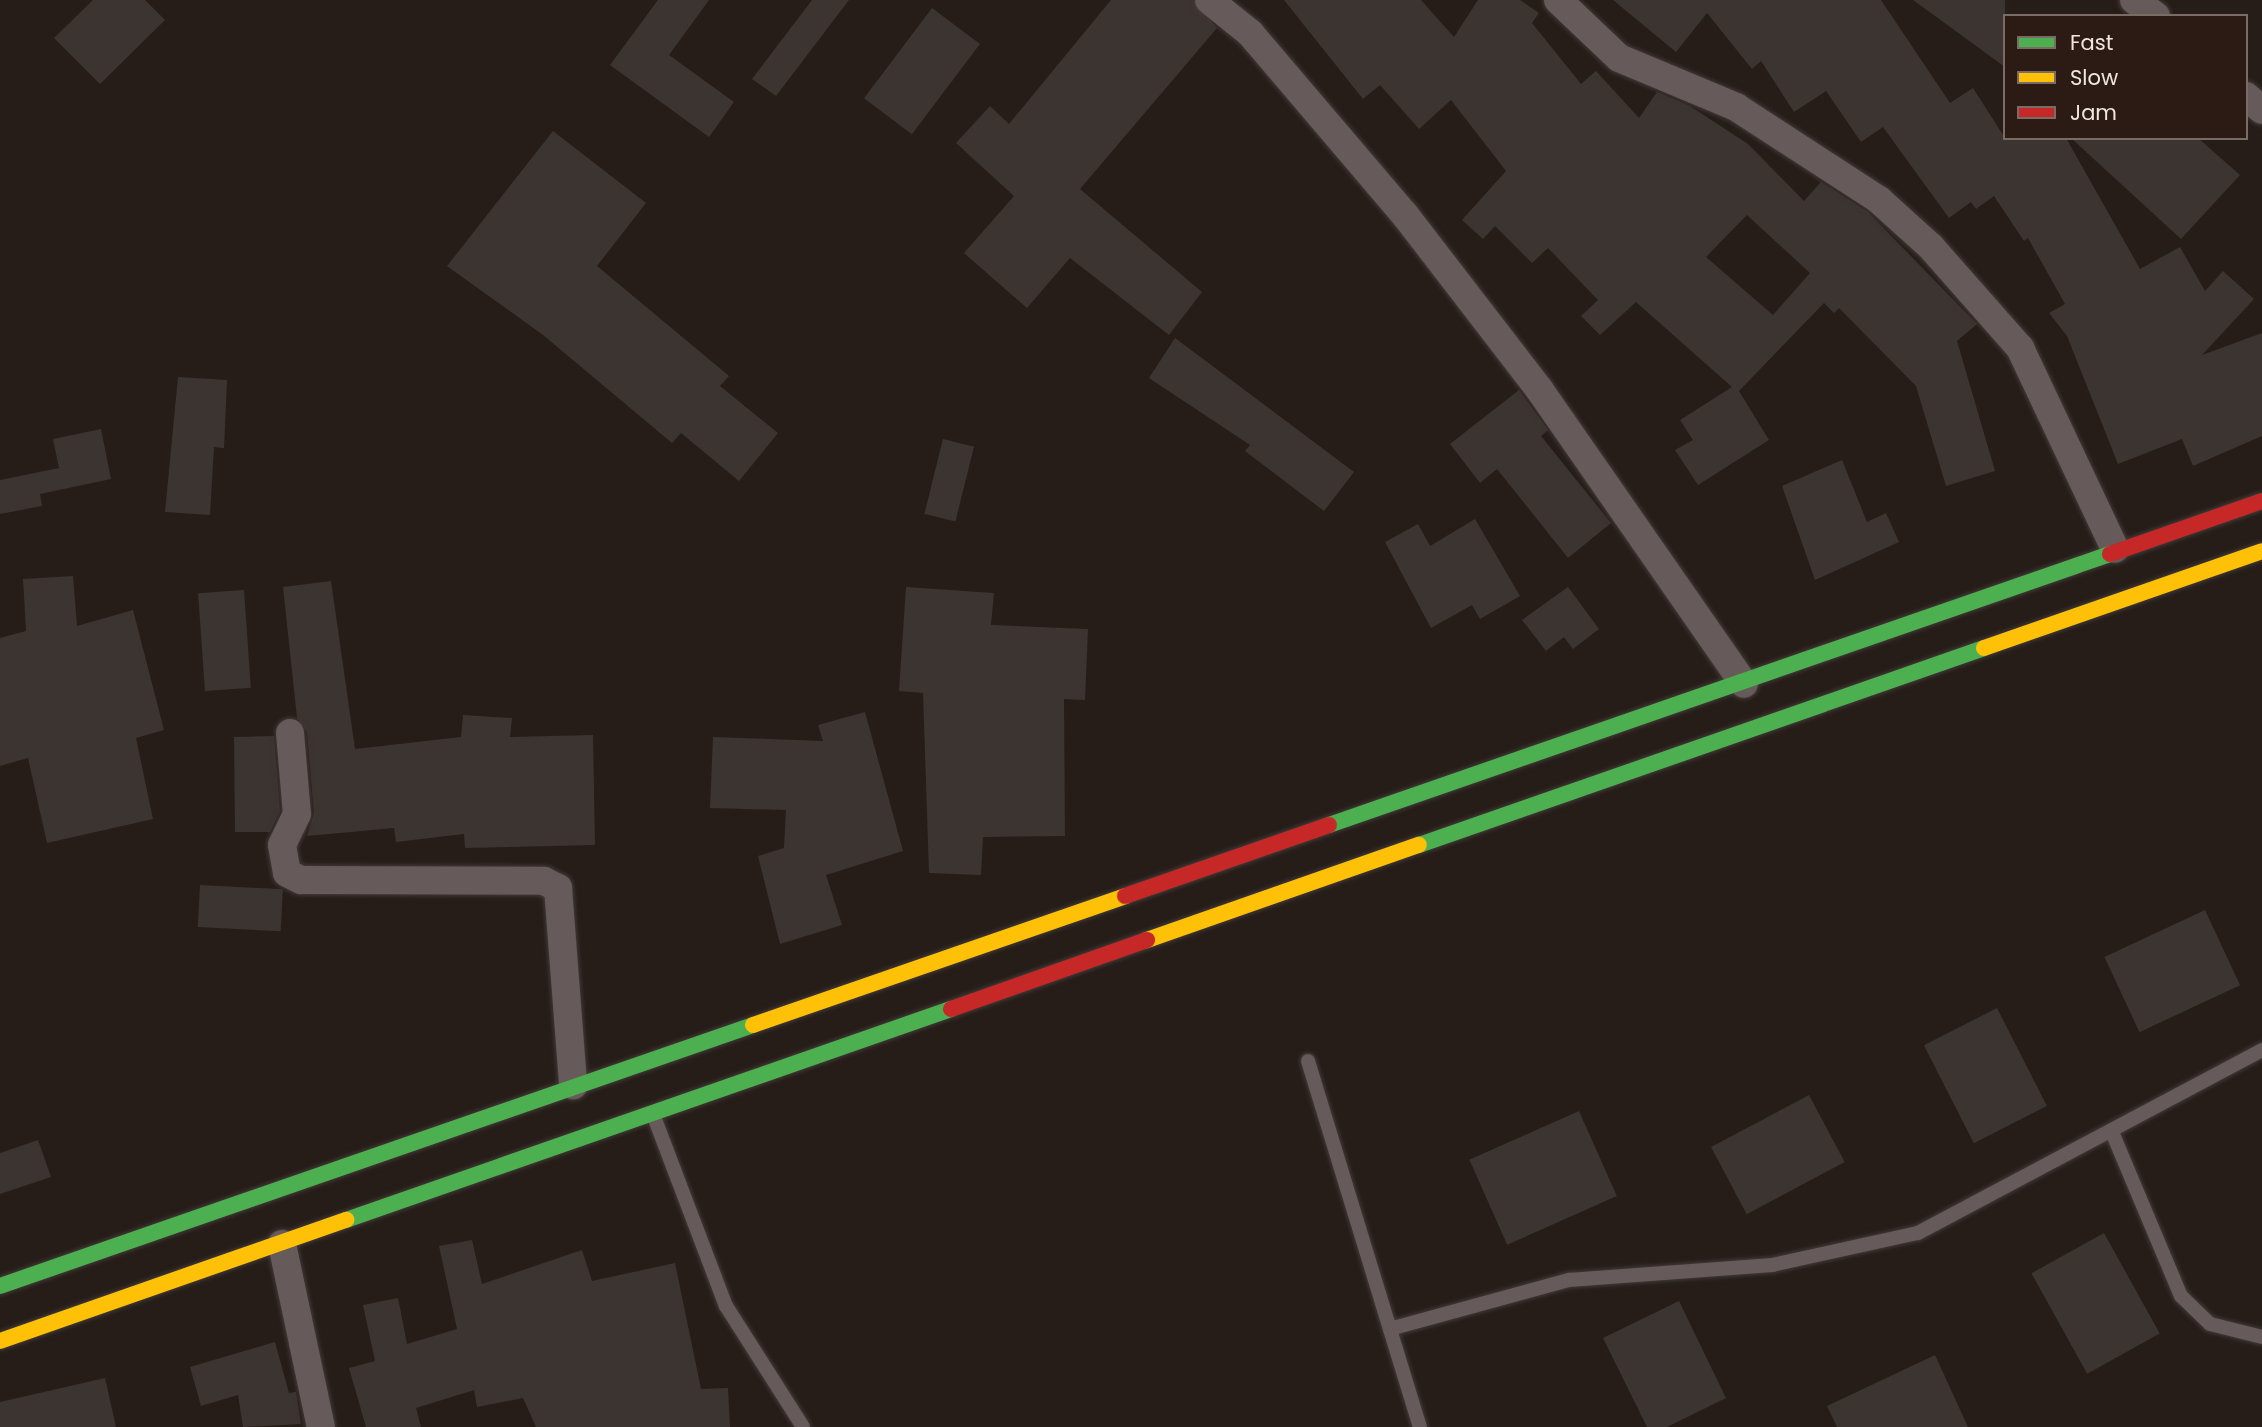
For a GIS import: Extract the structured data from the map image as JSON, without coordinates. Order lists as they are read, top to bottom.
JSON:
{
  "legend": ["Fast", "Slow", "Jam"]
}
